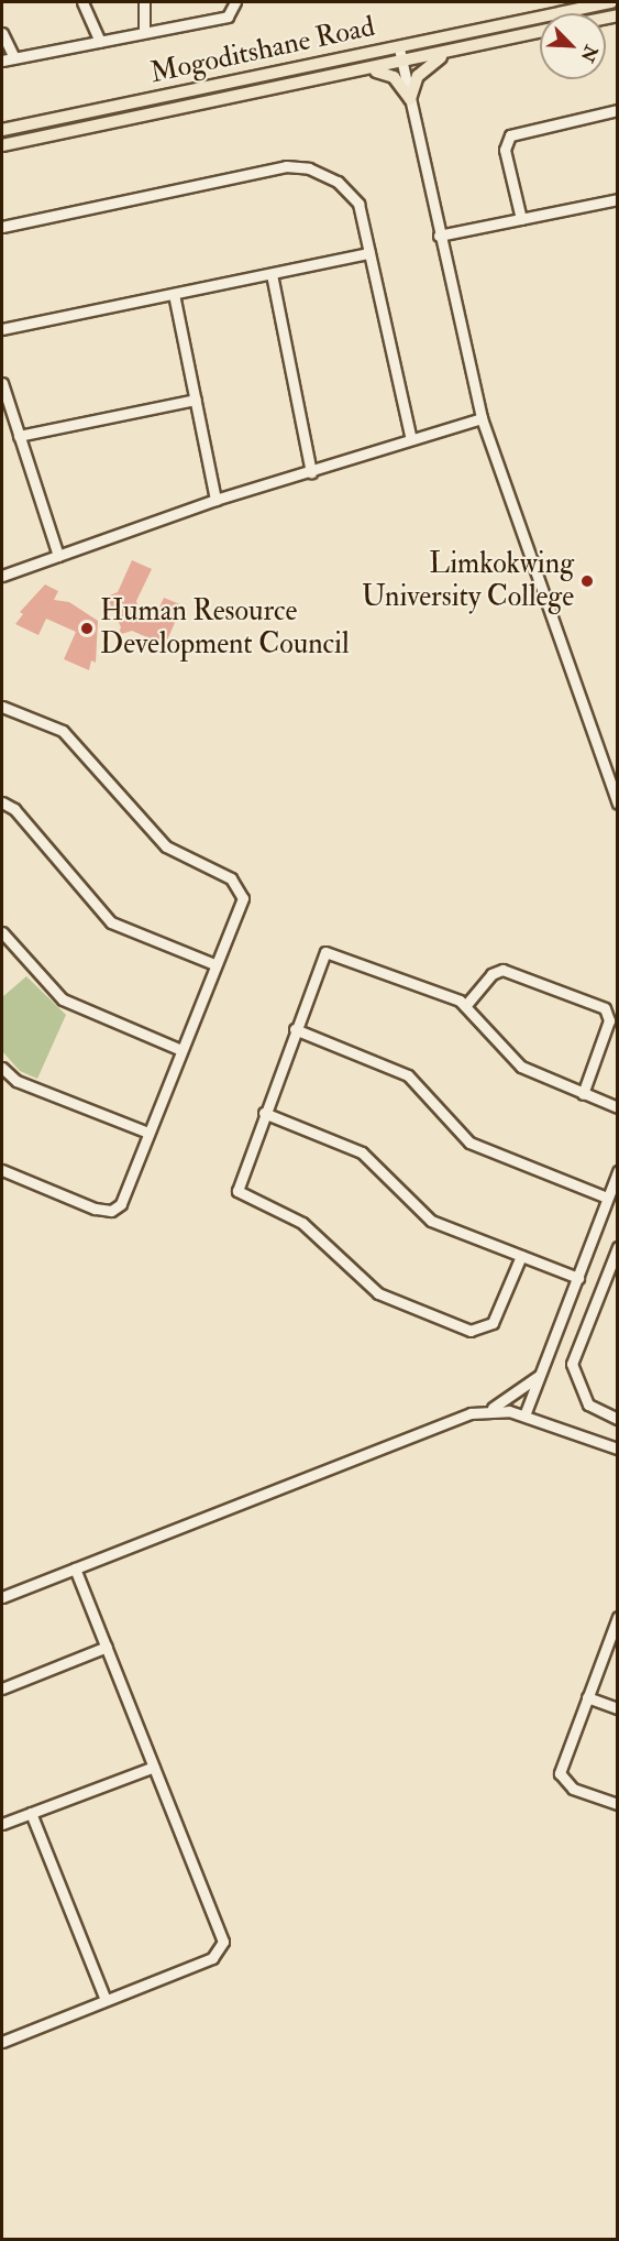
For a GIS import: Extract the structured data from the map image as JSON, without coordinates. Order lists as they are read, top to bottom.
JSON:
{
  "streets": {
    "main road": ["Mogoditshane Road"]
  },
  "places": ["Limkokwing University College", "Human Resource Development Council"],
  "north": "bottom right"
}
